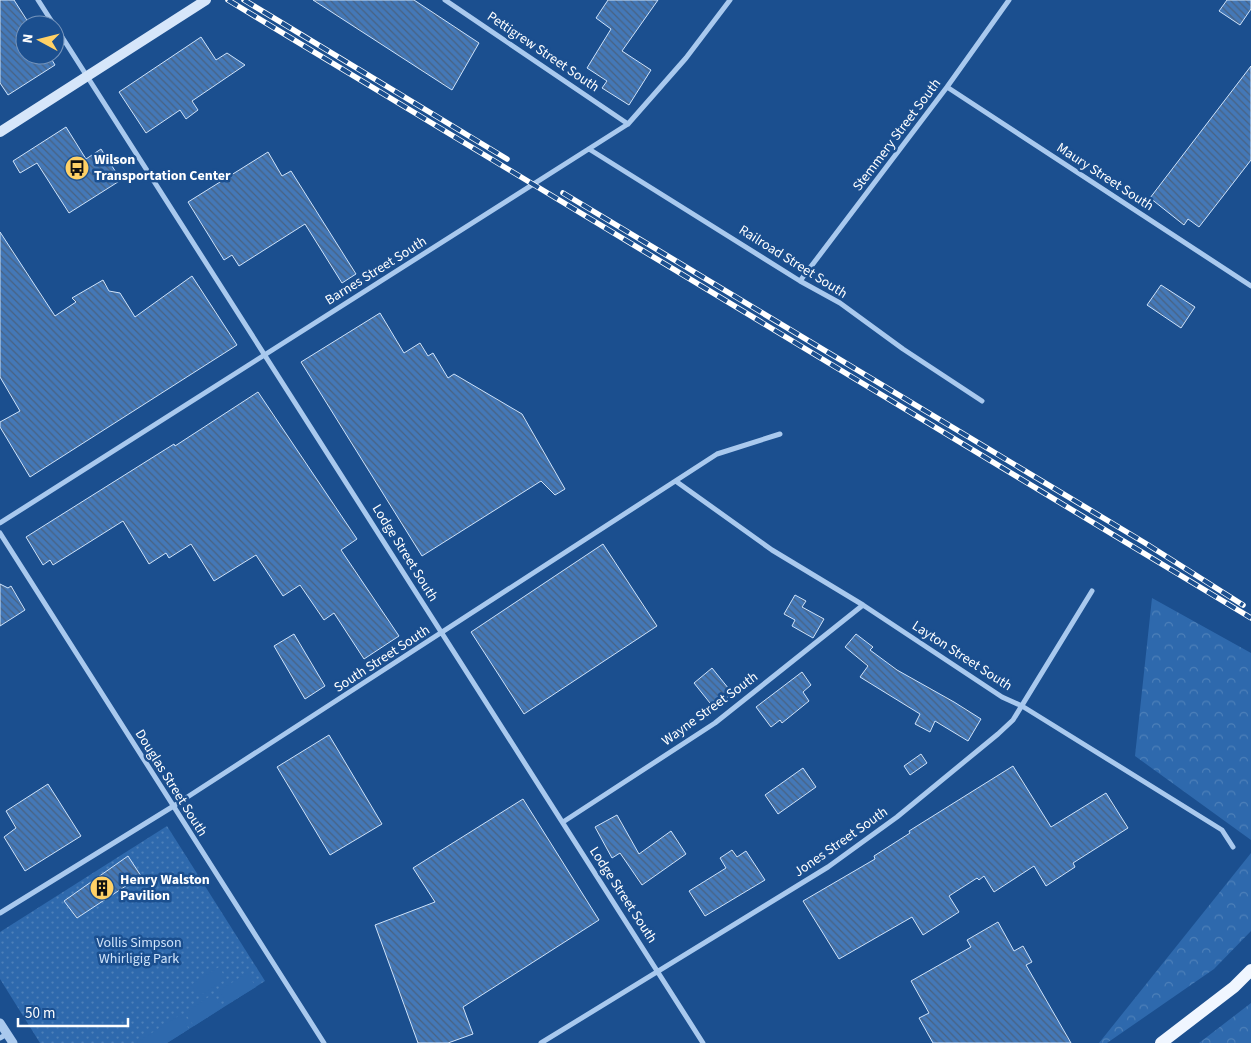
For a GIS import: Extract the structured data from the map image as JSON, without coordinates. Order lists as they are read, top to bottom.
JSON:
{
  "streets": {
    "street": [
      "Pettigrew Street South",
      "Stemmery Street South",
      "Maury Street South",
      "Railroad Street South",
      "Barnes Street South",
      "Lodge Street South",
      "Layton Street South",
      "South Street South",
      "Wayne Street South",
      "Douglas Street South",
      "Jones Street South"
    ]
  },
  "crossings": [
    ["Pettigrew Street South", "Barnes Street South"],
    ["Stemmery Street South", "Maury Street South"],
    ["Stemmery Street South", "Railroad Street South"],
    ["Railroad Street South", "Barnes Street South"],
    ["Barnes Street South", "Lodge Street South"],
    ["Lodge Street South", "South Street South"],
    ["Lodge Street South", "Wayne Street South"],
    ["Lodge Street South", "Jones Street South"],
    ["Layton Street South", "South Street South"],
    ["Layton Street South", "Wayne Street South"],
    ["Layton Street South", "Jones Street South"],
    ["South Street South", "Douglas Street South"]
  ],
  "parks": ["Vollis Simpson Whirligig Park"],
  "places": {
    "bus stop": ["Wilson Transportation Center"],
    "building": ["Henry Walston Pavilion"]
  },
  "scale_bar": "50 m",
  "north": "left"
}
